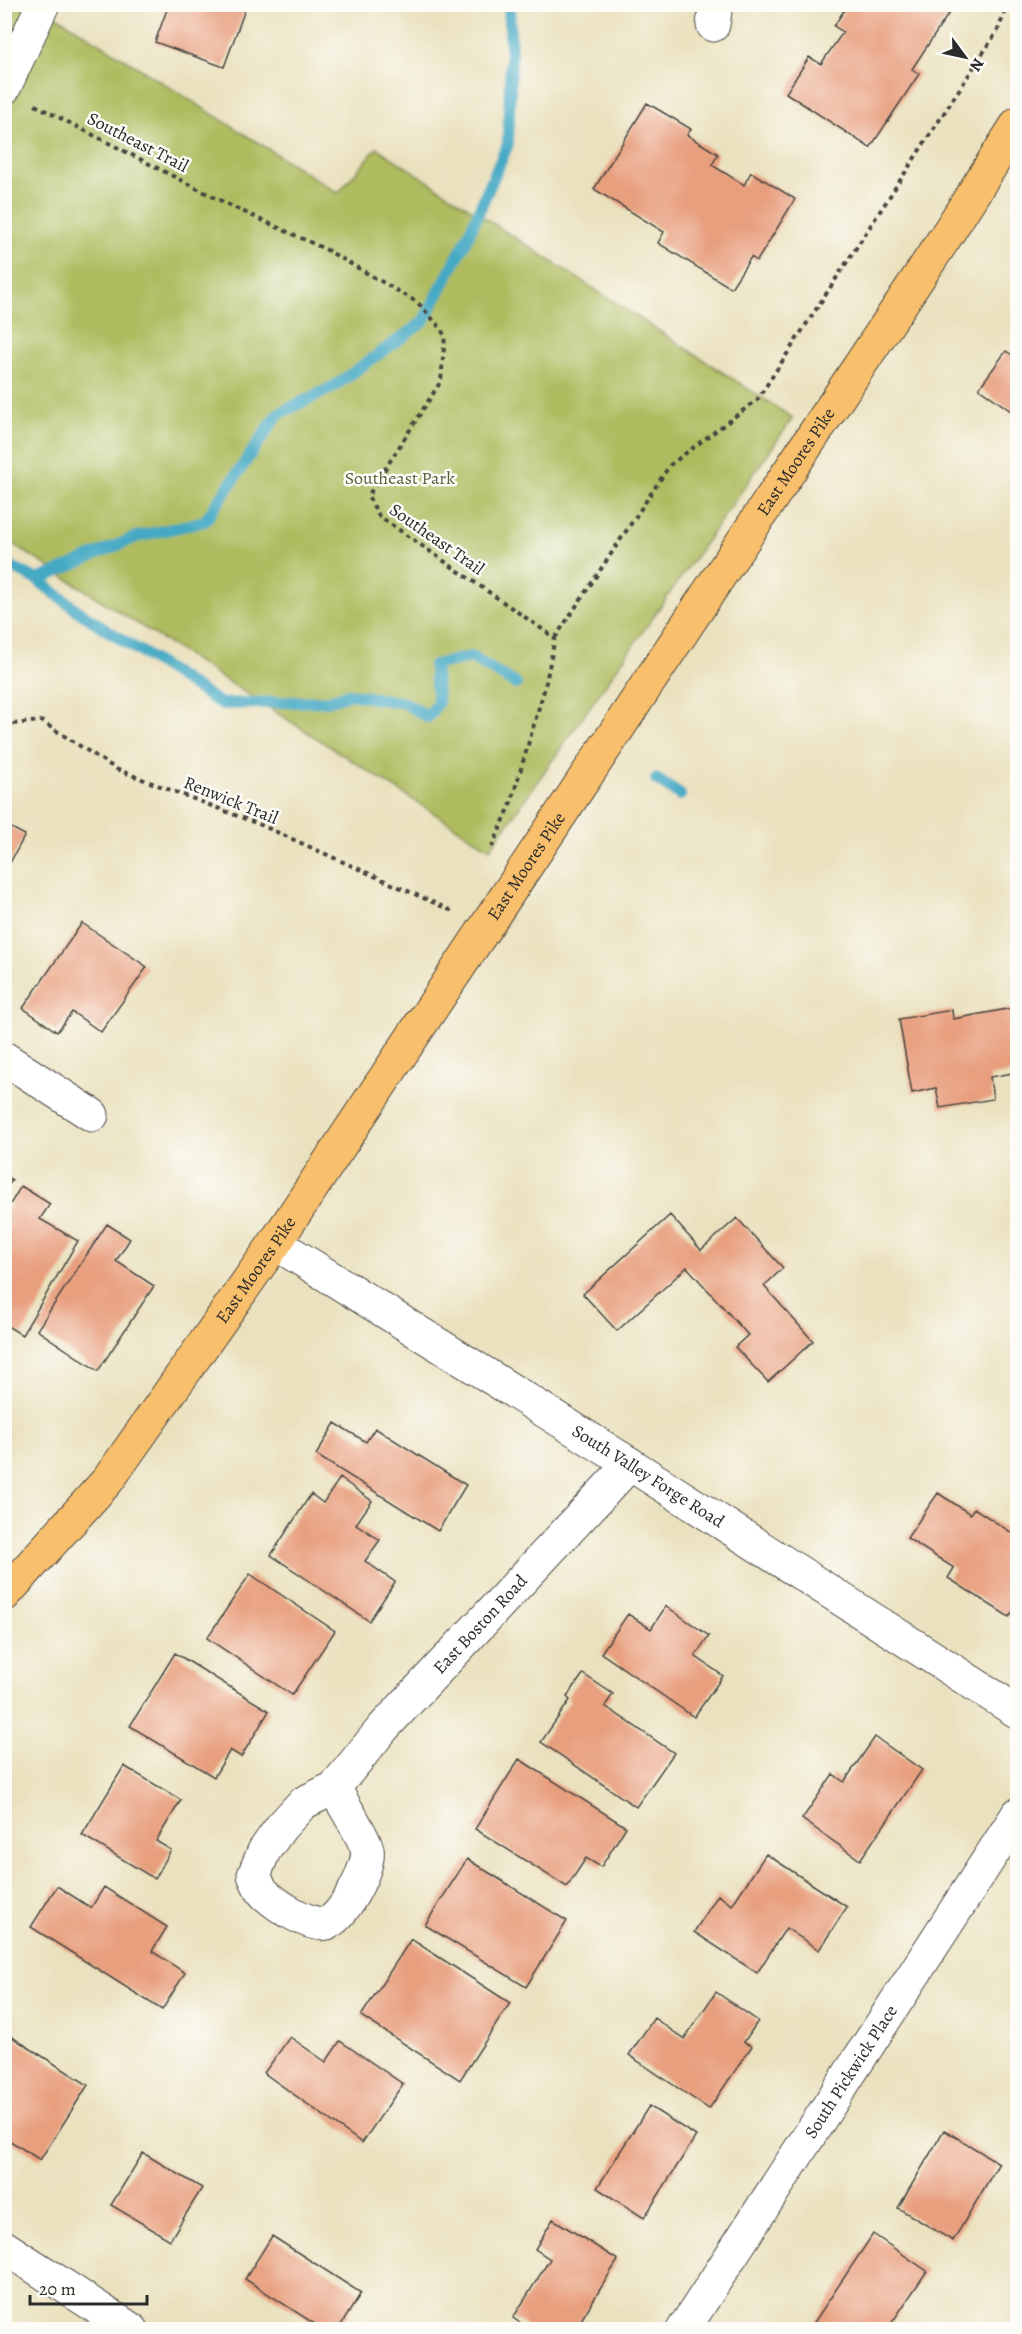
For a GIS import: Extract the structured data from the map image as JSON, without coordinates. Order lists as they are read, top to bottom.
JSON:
{
  "streets": {
    "main road": ["East Moores Pike"],
    "street": ["South Valley Forge Road", "East Boston Road", "South Pickwick Place"],
    "path": ["Southeast Trail", "Renwick Trail"]
  },
  "crossings": [
    ["East Moores Pike", "South Valley Forge Road"],
    ["South Valley Forge Road", "East Boston Road"]
  ],
  "parks": ["Southeast Park"],
  "scale_bar": "20 m",
  "north": "bottom right"
}
